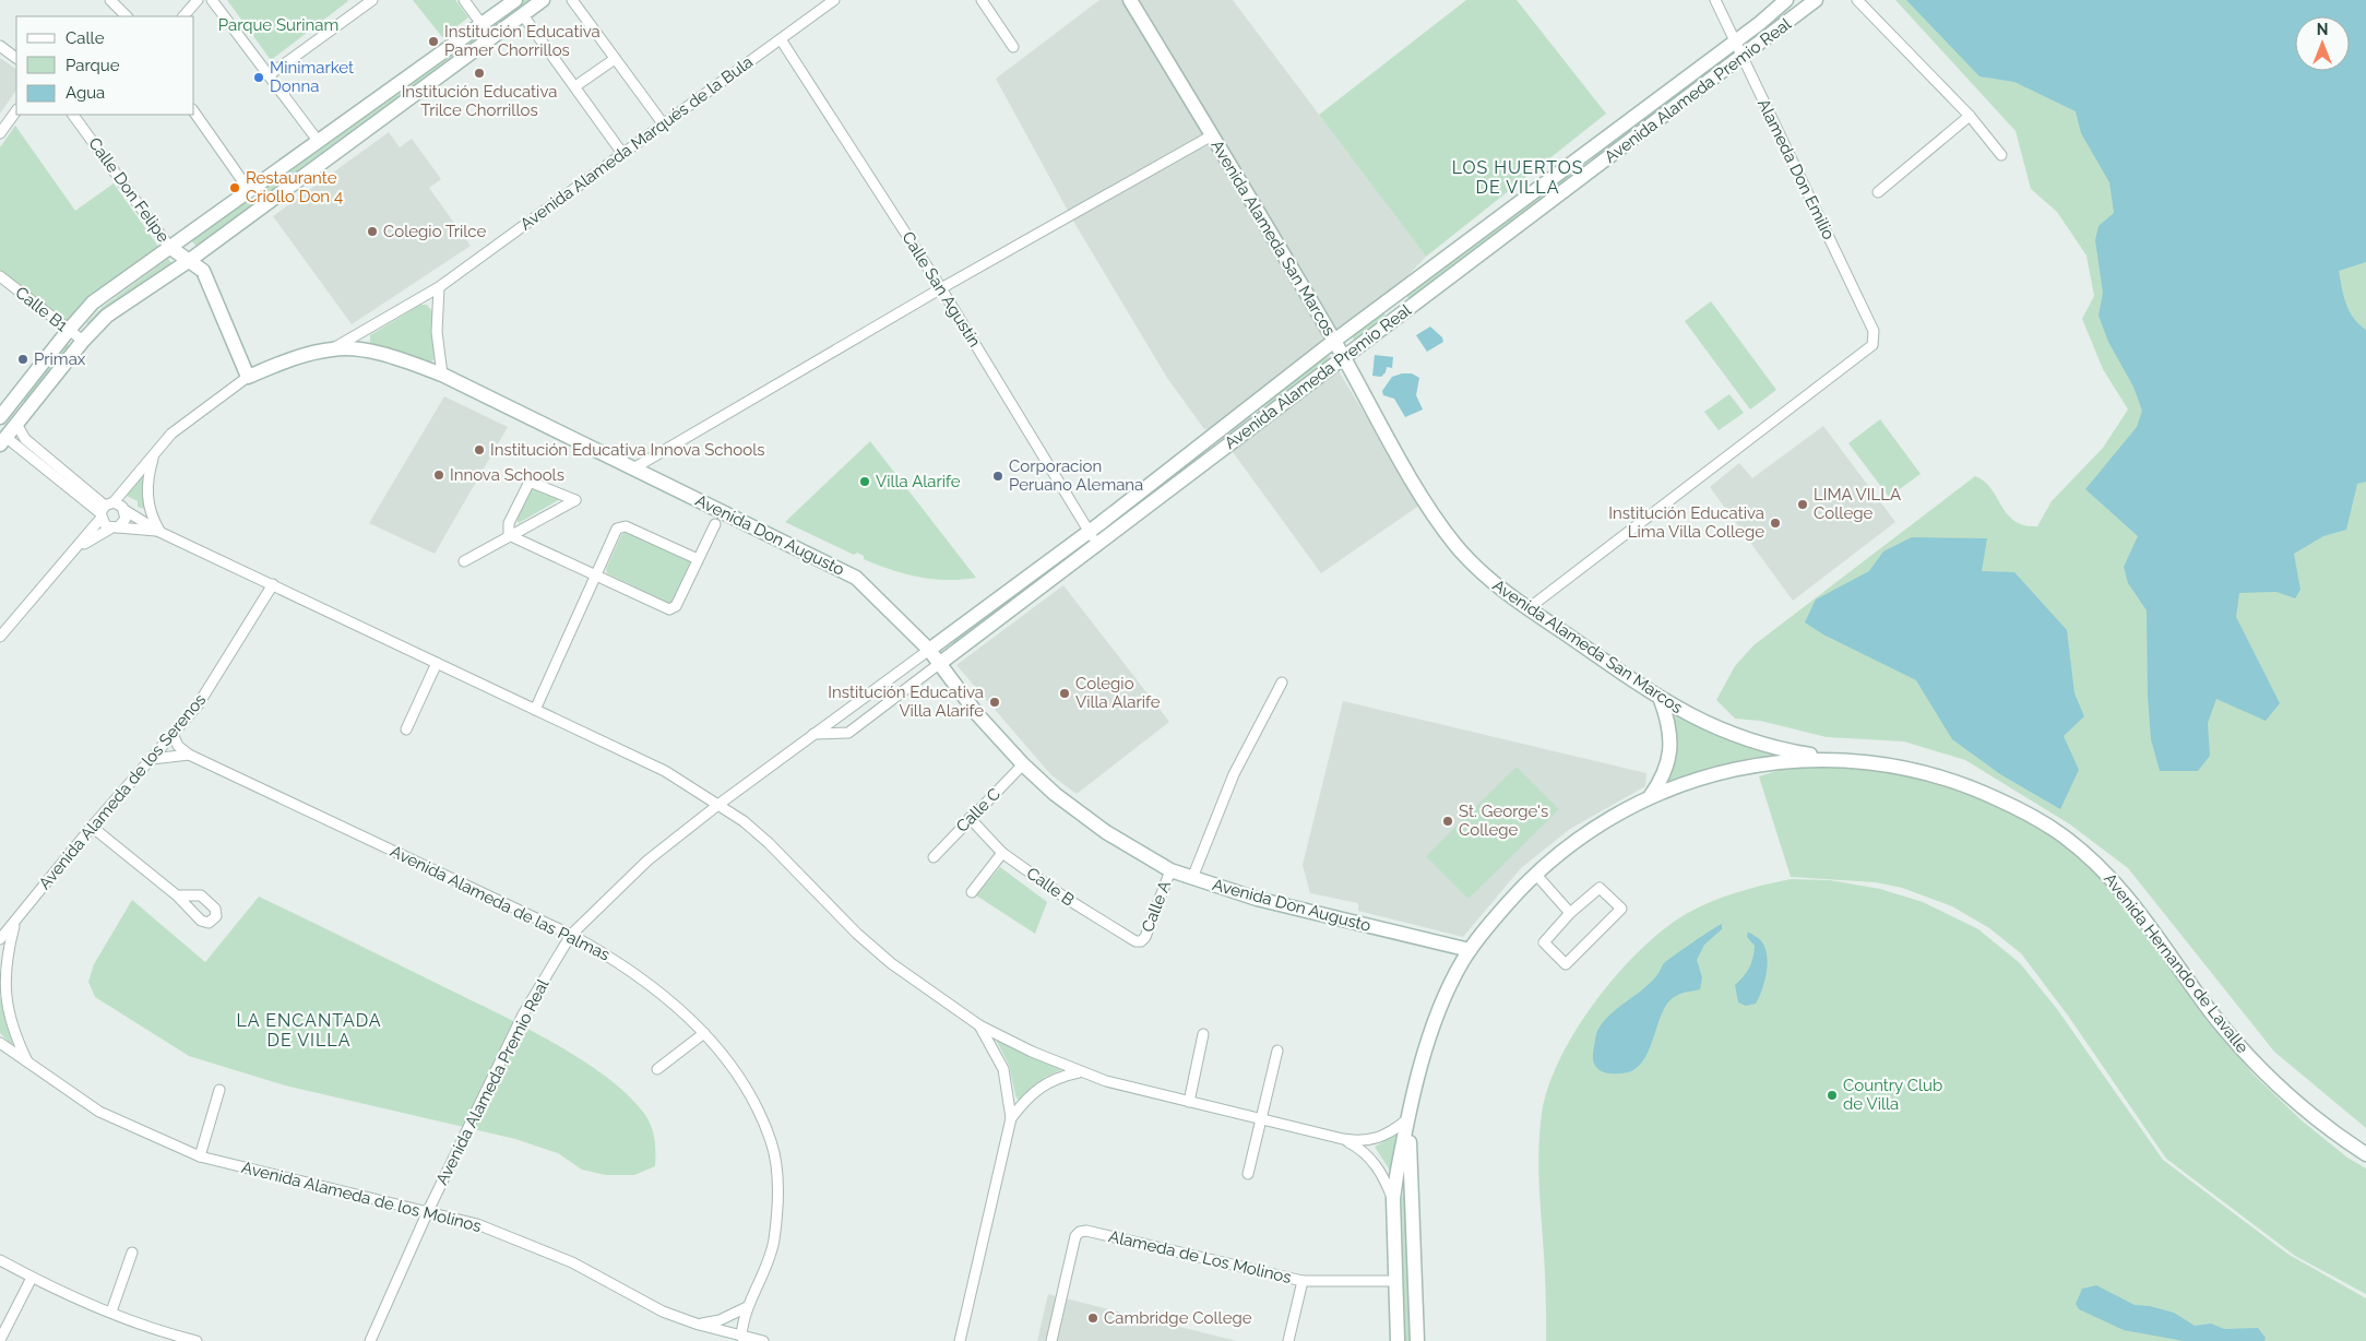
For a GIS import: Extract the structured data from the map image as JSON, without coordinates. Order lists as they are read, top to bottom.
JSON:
{
  "streets": {
    "street": [
      "Avenida Alameda Premio Real",
      "Avenida Alameda Marqués de la Bula",
      "Alameda Don Emilio",
      "Calle Don Felipe",
      "Avenida Alameda San Marcos",
      "Calle San Agustín",
      "Calle B1",
      "Avenida Don Augusto",
      "Avenida Alameda de los Serenos",
      "Calle C",
      "Calle B",
      "Avenida Alameda de las Palmas",
      "Calle A",
      "Avenida Hernando de Lavalle",
      "Avenida Alameda de los Molinos",
      "Alameda de Los Molinos"
    ]
  },
  "crossings": [
    ["Avenida Alameda Premio Real", "Alameda Don Emilio"],
    ["Avenida Alameda Premio Real", "Avenida Alameda San Marcos"],
    ["Avenida Alameda Premio Real", "Calle San Agustín"],
    ["Avenida Alameda Premio Real", "Avenida Don Augusto"],
    ["Avenida Alameda Premio Real", "Avenida Alameda de las Palmas"],
    ["Avenida Alameda Premio Real", "Avenida Alameda de los Molinos"],
    ["Avenida Alameda Marqués de la Bula", "Calle Don Felipe"],
    ["Avenida Alameda Marqués de la Bula", "Calle San Agustín"],
    ["Avenida Alameda Marqués de la Bula", "Avenida Don Augusto"],
    ["Alameda Don Emilio", "Avenida Alameda San Marcos"],
    ["Avenida Alameda San Marcos", "Avenida Hernando de Lavalle"],
    ["Avenida Don Augusto", "Calle C"],
    ["Avenida Don Augusto", "Calle A"],
    ["Avenida Don Augusto", "Avenida Hernando de Lavalle"],
    ["Avenida Alameda de los Serenos", "Avenida Alameda de las Palmas"],
    ["Calle C", "Calle B"],
    ["Calle B", "Calle A"],
    ["Avenida Alameda de las Palmas", "Avenida Alameda de los Molinos"],
    ["Avenida Hernando de Lavalle", "Alameda de Los Molinos"]
  ],
  "districts": ["LOS HUERTOS DE VILLA", "LA ENCANTADA DE VILLA"],
  "parks": ["Parque Surinam"],
  "places": [
    "Institución Educativa Pamer Chorrillos",
    "Institución Educativa Trilce Chorrillos",
    "Minimarket Donna",
    "Restaurante Criollo Don 4",
    "Colegio Trilce",
    "Primax",
    "Institución Educativa Innova Schools",
    "Innova Schools",
    "Corporacion Peruano Alemana",
    "Villa Alarife",
    "LIMA VILLA College",
    "Institución Educativa Lima Villa College",
    "Colegio Villa Alarife",
    "Institución Educativa Villa Alarife",
    "St. George's College",
    "Country Club de Villa",
    "Cambridge College"
  ],
  "legend": ["Calle", "Parque", "Agua"],
  "north": "top"
}
